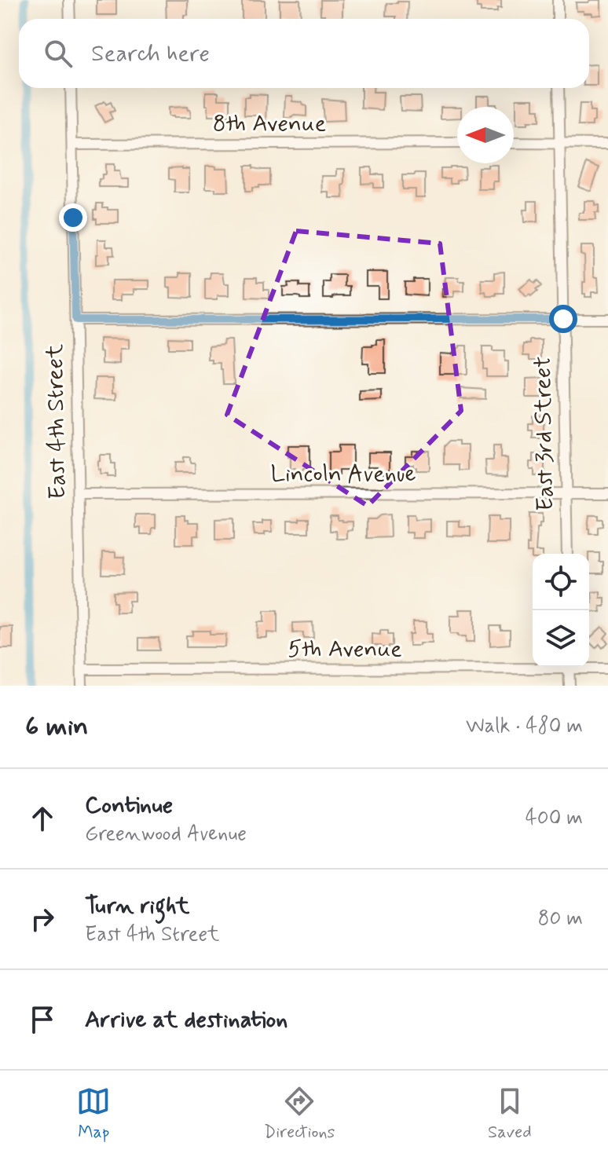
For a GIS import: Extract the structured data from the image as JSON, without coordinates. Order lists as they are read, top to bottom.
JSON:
{
  "streets": {
    "street": [
      "8th Avenue",
      "East 4th Street",
      "East 3rd Street",
      "Lincoln Avenue",
      "5th Avenue"
    ]
  },
  "crossings": [
    ["8th Avenue", "East 4th Street"],
    ["East 4th Street", "Lincoln Avenue"],
    ["East 4th Street", "5th Avenue"],
    ["East 3rd Street", "Lincoln Avenue"]
  ],
  "north": "left",
  "page": {
    "search": "Search here",
    "heading": ["6 min", "Walk · 480 m"],
    "list": [
      ["Continue", "Greenwood Avenue", "400 m"],
      ["Turn right", "East 4th Street", "80 m"],
      "Arrive at destination"
    ],
    "nav": ["Map", "Directions", "Saved"]
  }
}
